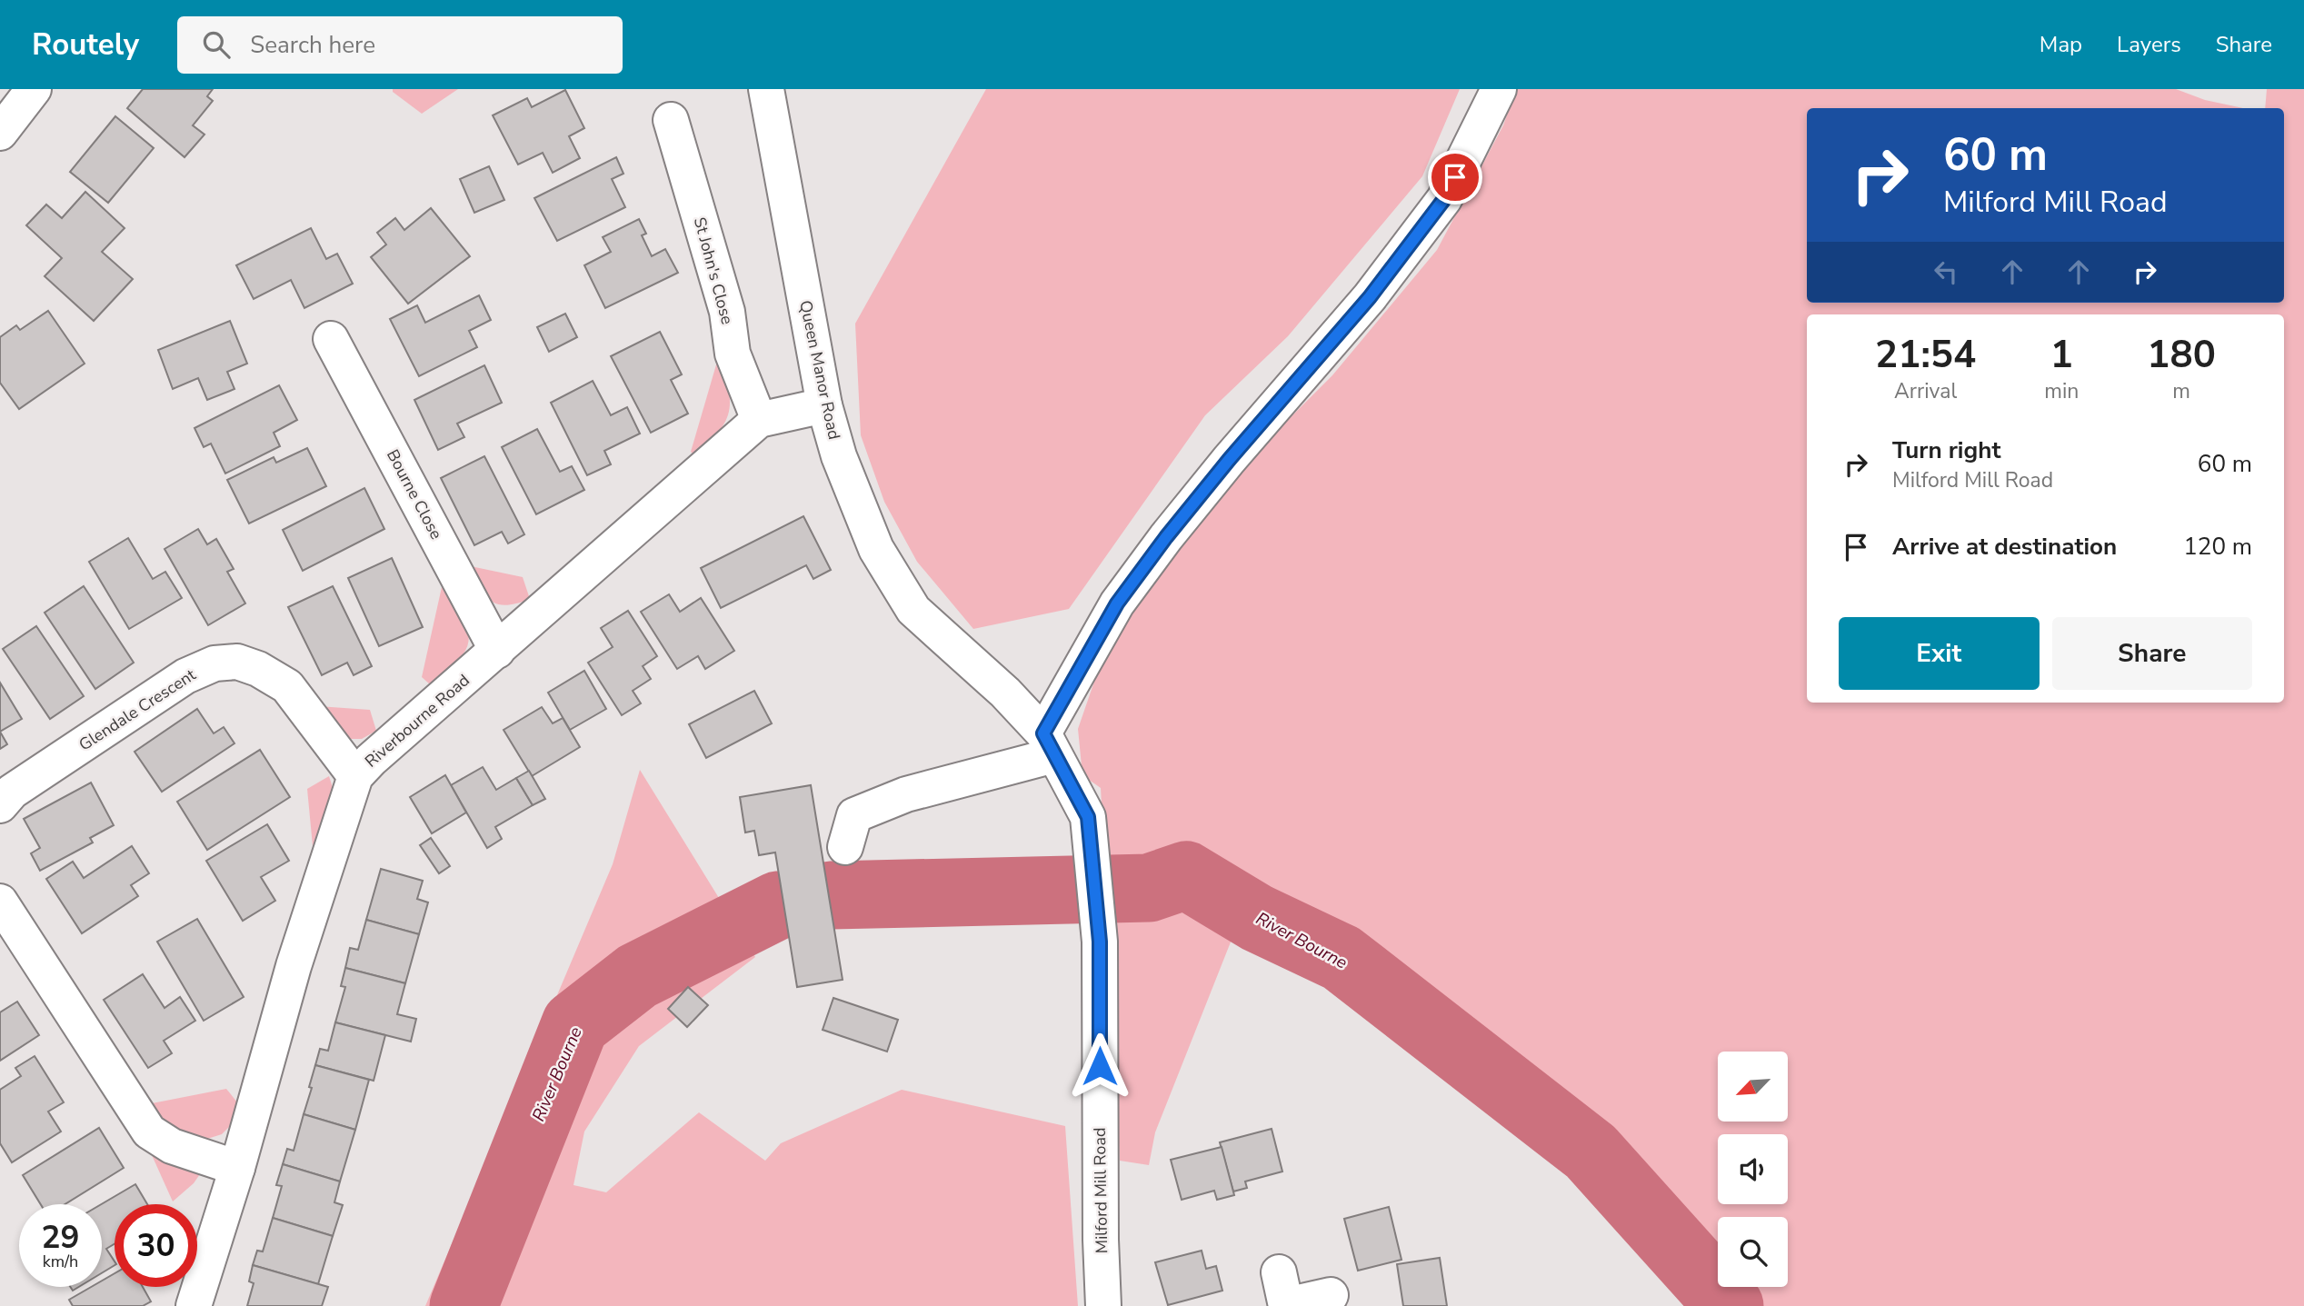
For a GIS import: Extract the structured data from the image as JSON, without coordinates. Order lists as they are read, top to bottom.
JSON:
{
  "streets": {
    "street": [
      "St John's Close",
      "Queen Manor Road",
      "Bourne Close",
      "Glendale Crescent",
      "Riverbourne Road",
      "Milford Mill Road"
    ]
  },
  "crossings": [
    ["St John's Close", "Riverbourne Road"],
    ["Queen Manor Road", "Riverbourne Road"],
    ["Queen Manor Road", "Milford Mill Road"],
    ["Bourne Close", "Riverbourne Road"],
    ["Glendale Crescent", "Riverbourne Road"]
  ],
  "water": ["River Bourne"],
  "north": "bottom left",
  "page": {
    "header": "Routely",
    "search": "Search here",
    "nav": ["Map", "Layers", "Share"],
    "turn": ["60 m", "Milford Mill Road"],
    "eta": [
      "21:54",
      "Arrival",
      "1",
      "min",
      "180",
      "m"
    ],
    "list": [
      {
        "name": "Turn right",
        "note": "Milford Mill Road",
        "value": "60 m"
      },
      {
        "name": "Arrive at destination",
        "value": "120 m"
      }
    ],
    "buttons": ["Exit", "Share"],
    "speed": "29 km/h",
    "limit": "30"
  }
}
